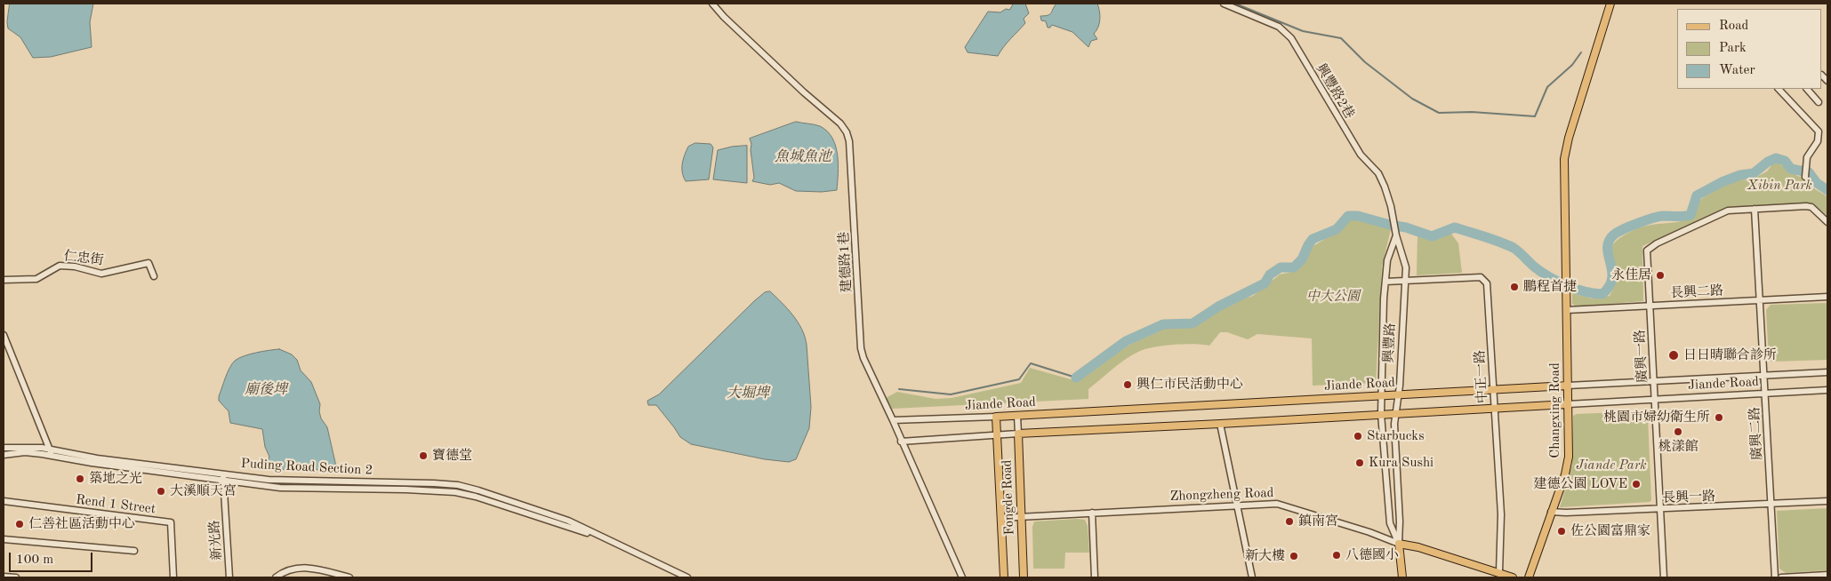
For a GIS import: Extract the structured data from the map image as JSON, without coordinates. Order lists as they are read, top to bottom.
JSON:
{
  "streets": {
    "main road": [
      "Jiande Road",
      "Changxing Road",
      "Zhongzheng Road",
      "Fongde Road"
    ],
    "street": [
      "興豐路2巷",
      "仁忠街",
      "建德路1巷",
      "長興二路",
      "興豐路",
      "廣興一路",
      "中正一路",
      "廣興二路",
      "Puding Road Section 2",
      "長興一路",
      "Rend 1 Street",
      "新光路"
    ]
  },
  "crossings": [
    ["興豐路2巷", "興豐路"],
    ["建德路1巷", "Jiande Road"],
    ["長興二路", "廣興一路"],
    ["長興二路", "Changxing Road"],
    ["長興二路", "廣興二路"],
    ["興豐路", "中正一路"],
    ["興豐路", "Jiande Road"],
    ["興豐路", "Zhongzheng Road"],
    ["廣興一路", "Jiande Road"],
    ["廣興一路", "廣興二路"],
    ["廣興一路", "長興一路"],
    ["中正一路", "Jiande Road"],
    ["中正一路", "Zhongzheng Road"],
    ["Jiande Road", "Changxing Road"],
    ["Jiande Road", "廣興二路"],
    ["Jiande Road", "Fongde Road"],
    ["Changxing Road", "長興一路"],
    ["廣興二路", "長興一路"],
    ["Puding Road Section 2", "新光路"],
    ["Zhongzheng Road", "Fongde Road"]
  ],
  "water": ["魚城魚池", "廟後埤", "大堀埤"],
  "parks": ["Xibin Park", "中大公園", "Jiande Park"],
  "places": [
    "永佳居",
    "鵬程首捷",
    "日日晴聯合診所",
    "興仁市民活動中心",
    "桃園市婦幼衛生所",
    "桃漾館",
    "Starbucks",
    "寶德堂",
    "Kura Sushi",
    "築地之光",
    "建德公園 LOVE",
    "大溪順天宮",
    "鎮南宮",
    "仁善社區活動中心",
    "佐公園富鼎家",
    "八德國小",
    "新大樓"
  ],
  "legend": ["Road", "Park", "Water"],
  "scale_bar": "100 m"
}
